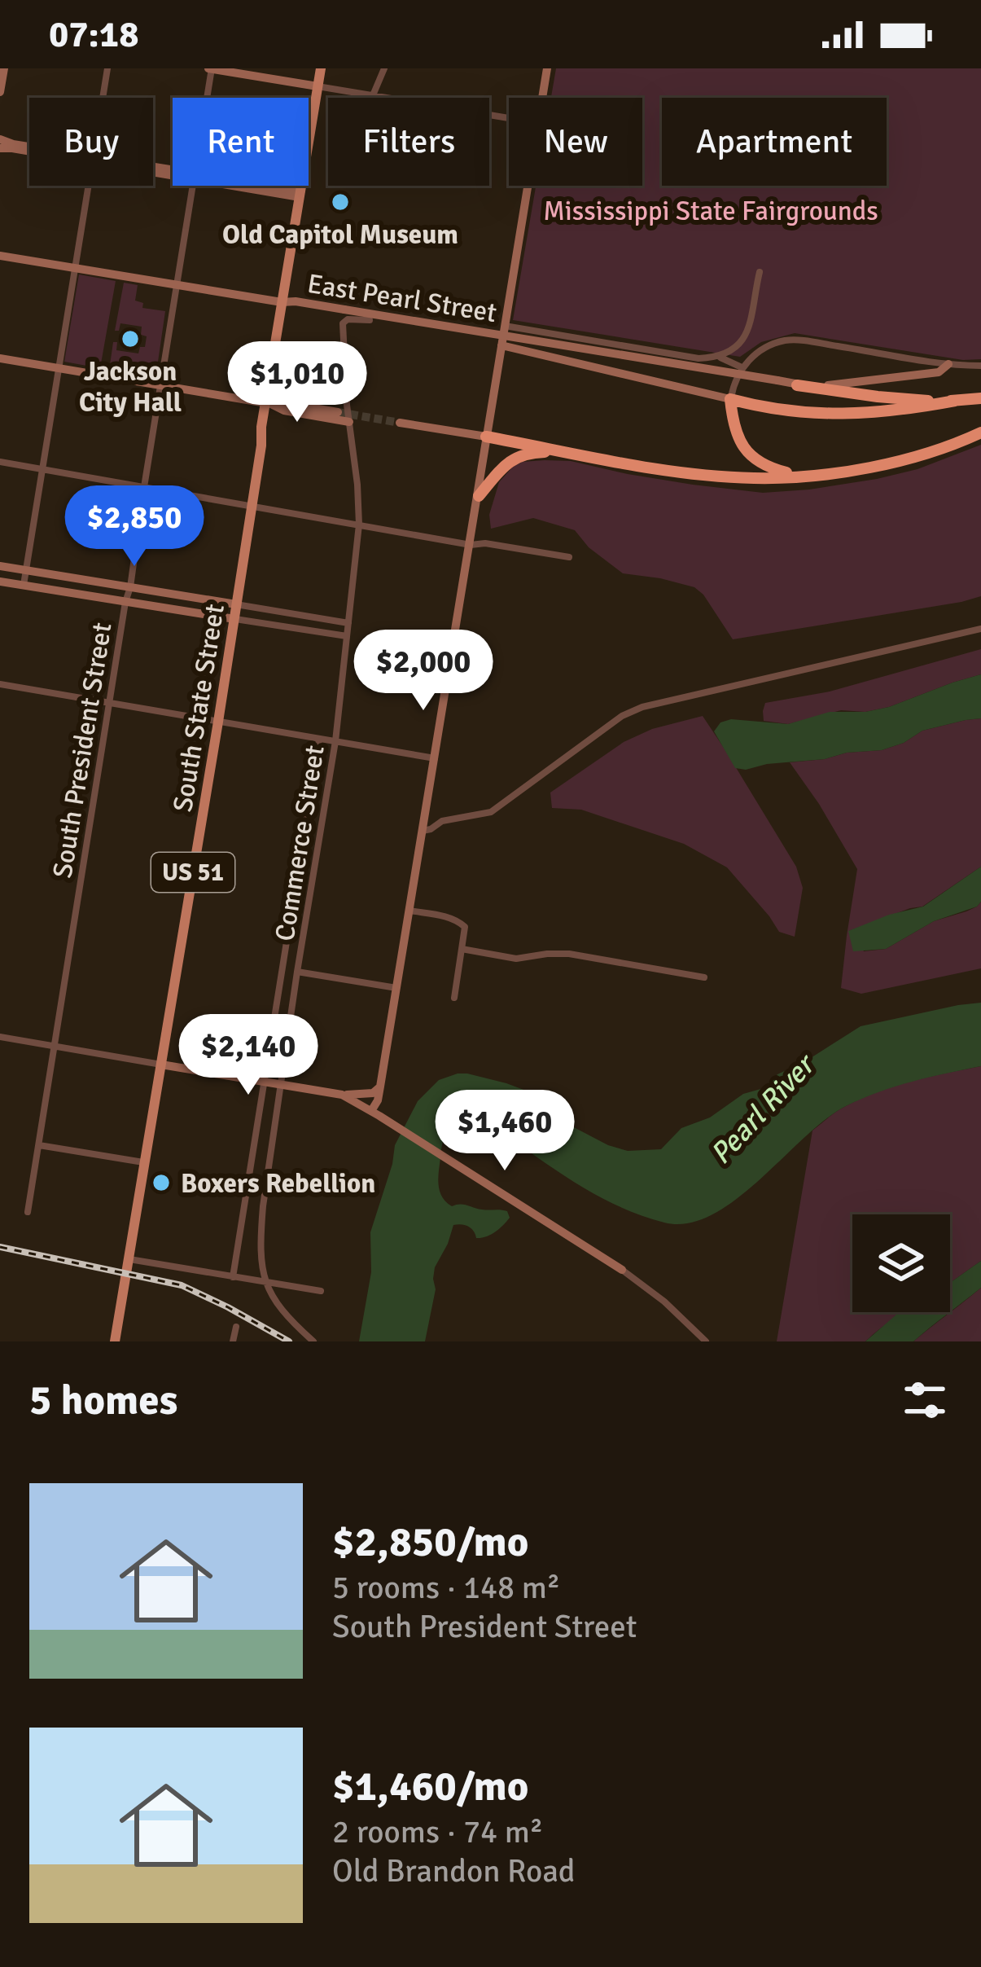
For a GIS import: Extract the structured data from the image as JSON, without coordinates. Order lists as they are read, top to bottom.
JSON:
{
  "streets": {
    "main road": ["South State Street", "US 51"],
    "street": ["East Pearl Street", "South President Street", "Commerce Street"]
  },
  "crossings": [
    ["East Pearl Street", "South State Street"],
    ["East Pearl Street", "South President Street"],
    ["South State Street", "US 51"]
  ],
  "water": ["Pearl River"],
  "parks": ["Mississippi State Fairgrounds"],
  "places": ["Old Capitol Museum", "Jackson City Hall", "Boxers Rebellion"],
  "page": {
    "status": "07:18",
    "chip": [
      "Buy",
      "Rent",
      "Filters",
      "New",
      "Apartment"
    ],
    "price": [
      "$1,010",
      "$2,850",
      "$2,000",
      "$2,140",
      "$1,460"
    ],
    "heading": "5 homes",
    "list": [
      {
        "name": "$2,850/mo",
        "note": "5 rooms · 148 m² · South President Street"
      },
      {
        "name": "$1,460/mo",
        "note": "2 rooms · 74 m² · Old Brandon Road"
      }
    ]
  }
}
